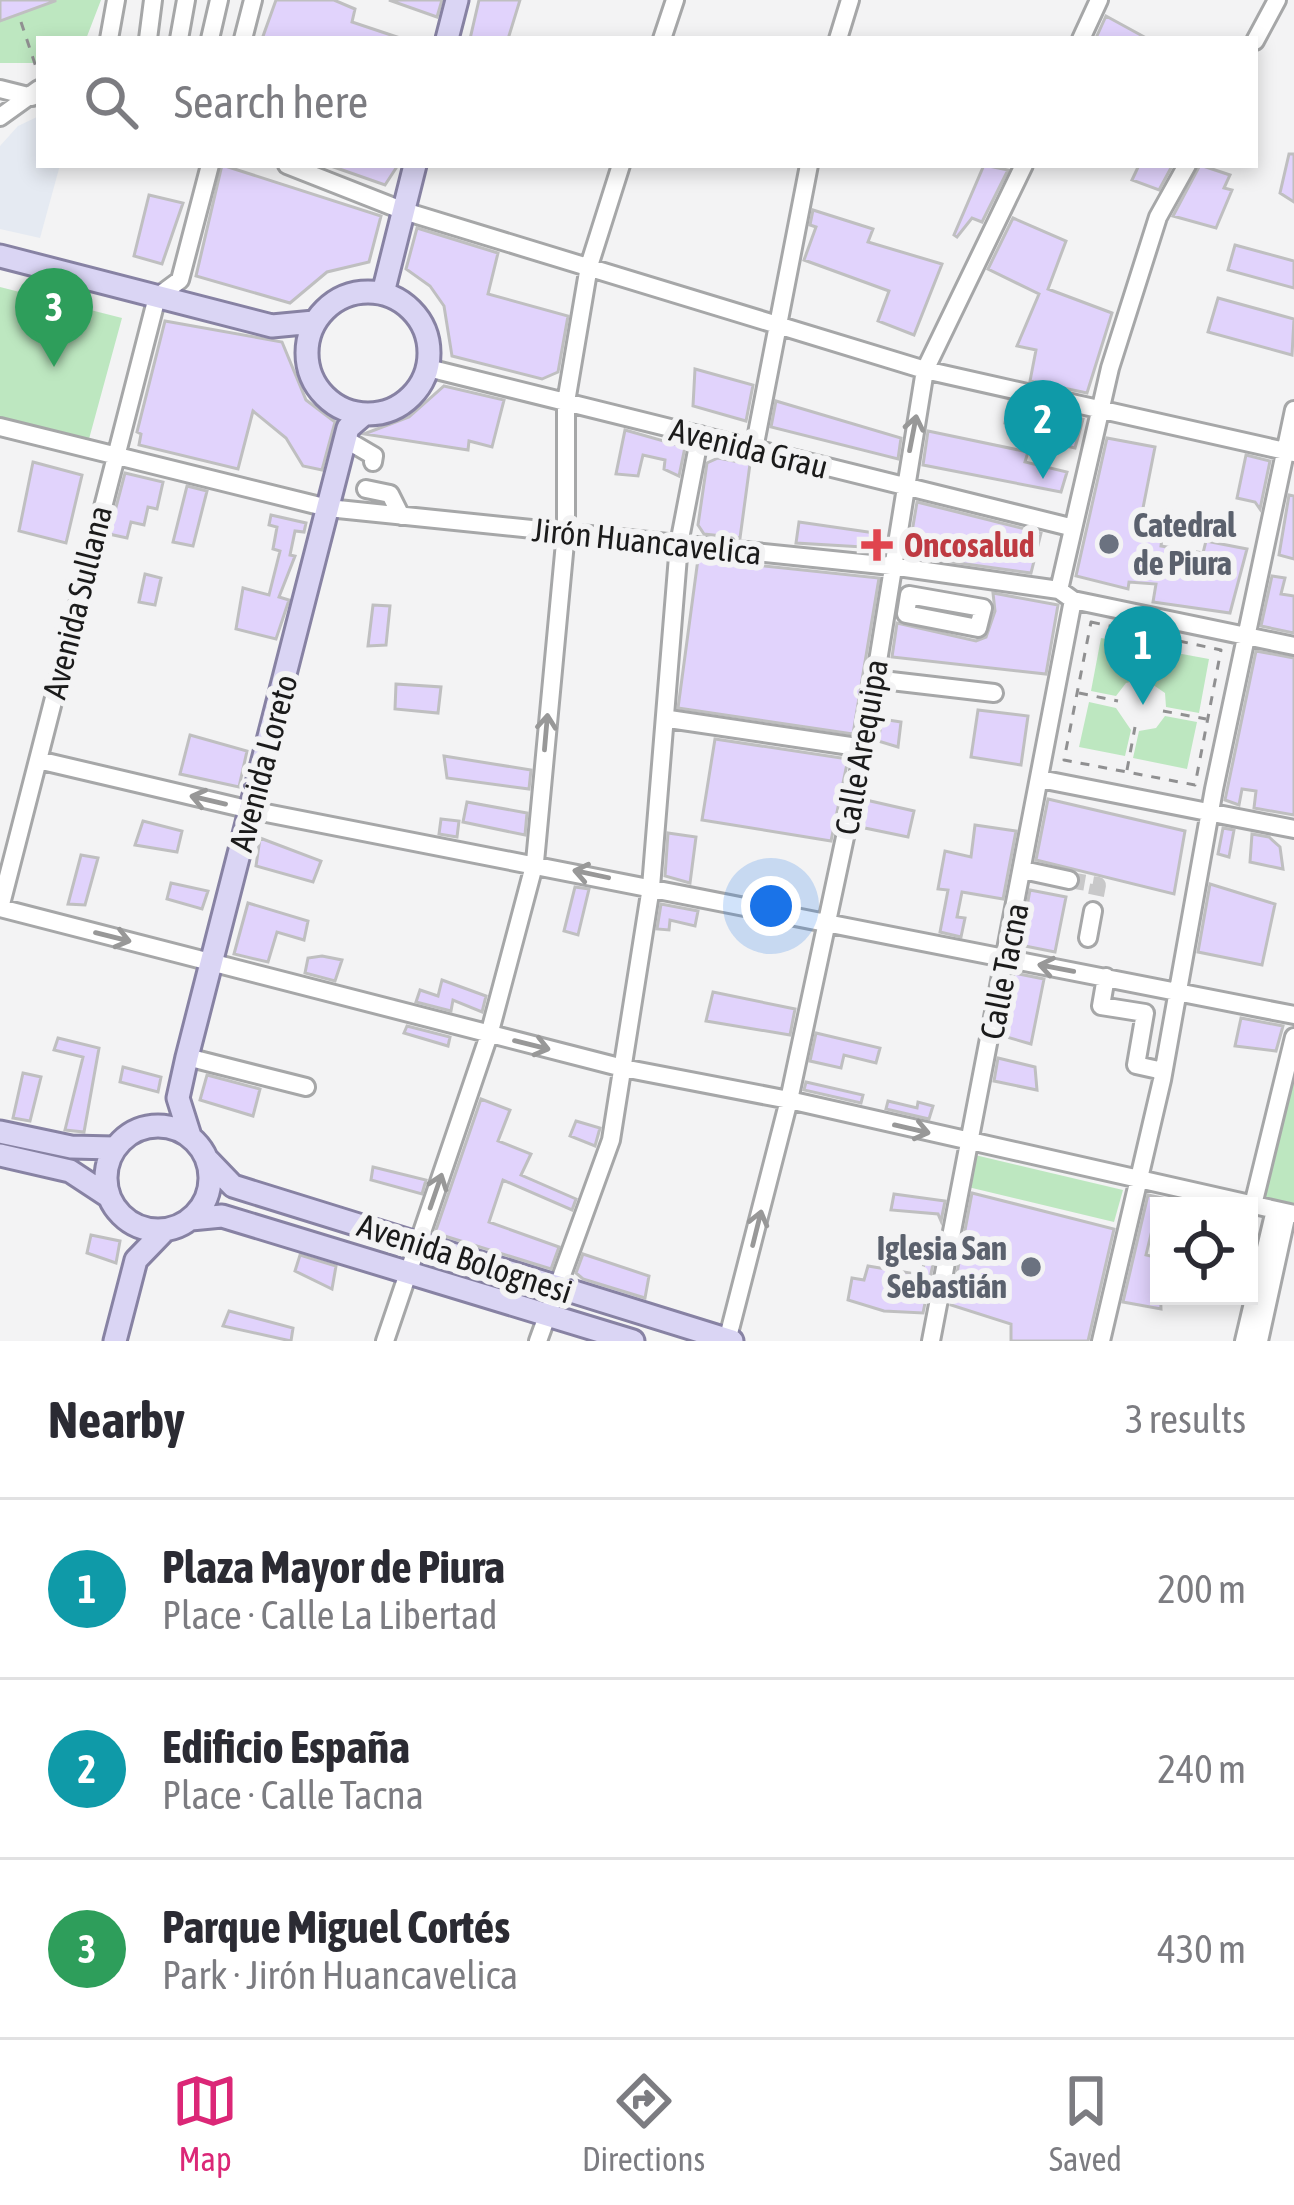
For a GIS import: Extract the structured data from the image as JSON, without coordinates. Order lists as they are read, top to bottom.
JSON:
{
  "streets": {
    "main road": ["Avenida Loreto", "Avenida Bolognesi"],
    "street": [
      "Avenida Grau",
      "Jirón Huancavelica",
      "Avenida Sullana",
      "Calle Arequipa",
      "Calle Tacna"
    ]
  },
  "crossings": [
    ["Avenida Grau", "Calle Arequipa"],
    ["Avenida Grau", "Avenida Loreto"],
    ["Avenida Grau", "Calle Tacna"],
    ["Jirón Huancavelica", "Avenida Sullana"],
    ["Jirón Huancavelica", "Calle Arequipa"],
    ["Jirón Huancavelica", "Avenida Loreto"],
    ["Jirón Huancavelica", "Calle Tacna"],
    ["Calle Arequipa", "Avenida Bolognesi"]
  ],
  "places": {
    "other": ["Catedral de Piura", "Iglesia San Sebastián"],
    "health": ["Oncosalud"]
  },
  "page": {
    "search": "Search here",
    "pins": ["3", "2", "1"],
    "heading": ["Nearby", "3 results"],
    "list": [
      {
        "mark": "1",
        "name": "Plaza Mayor de Piura",
        "note": "Place · Calle La Libertad",
        "value": "200 m"
      },
      {
        "mark": "2",
        "name": "Edificio España",
        "note": "Place · Calle Tacna",
        "value": "240 m"
      },
      {
        "mark": "3",
        "name": "Parque Miguel Cortés",
        "note": "Park · Jirón Huancavelica",
        "value": "430 m"
      }
    ],
    "nav": ["Map", "Directions", "Saved"]
  }
}
